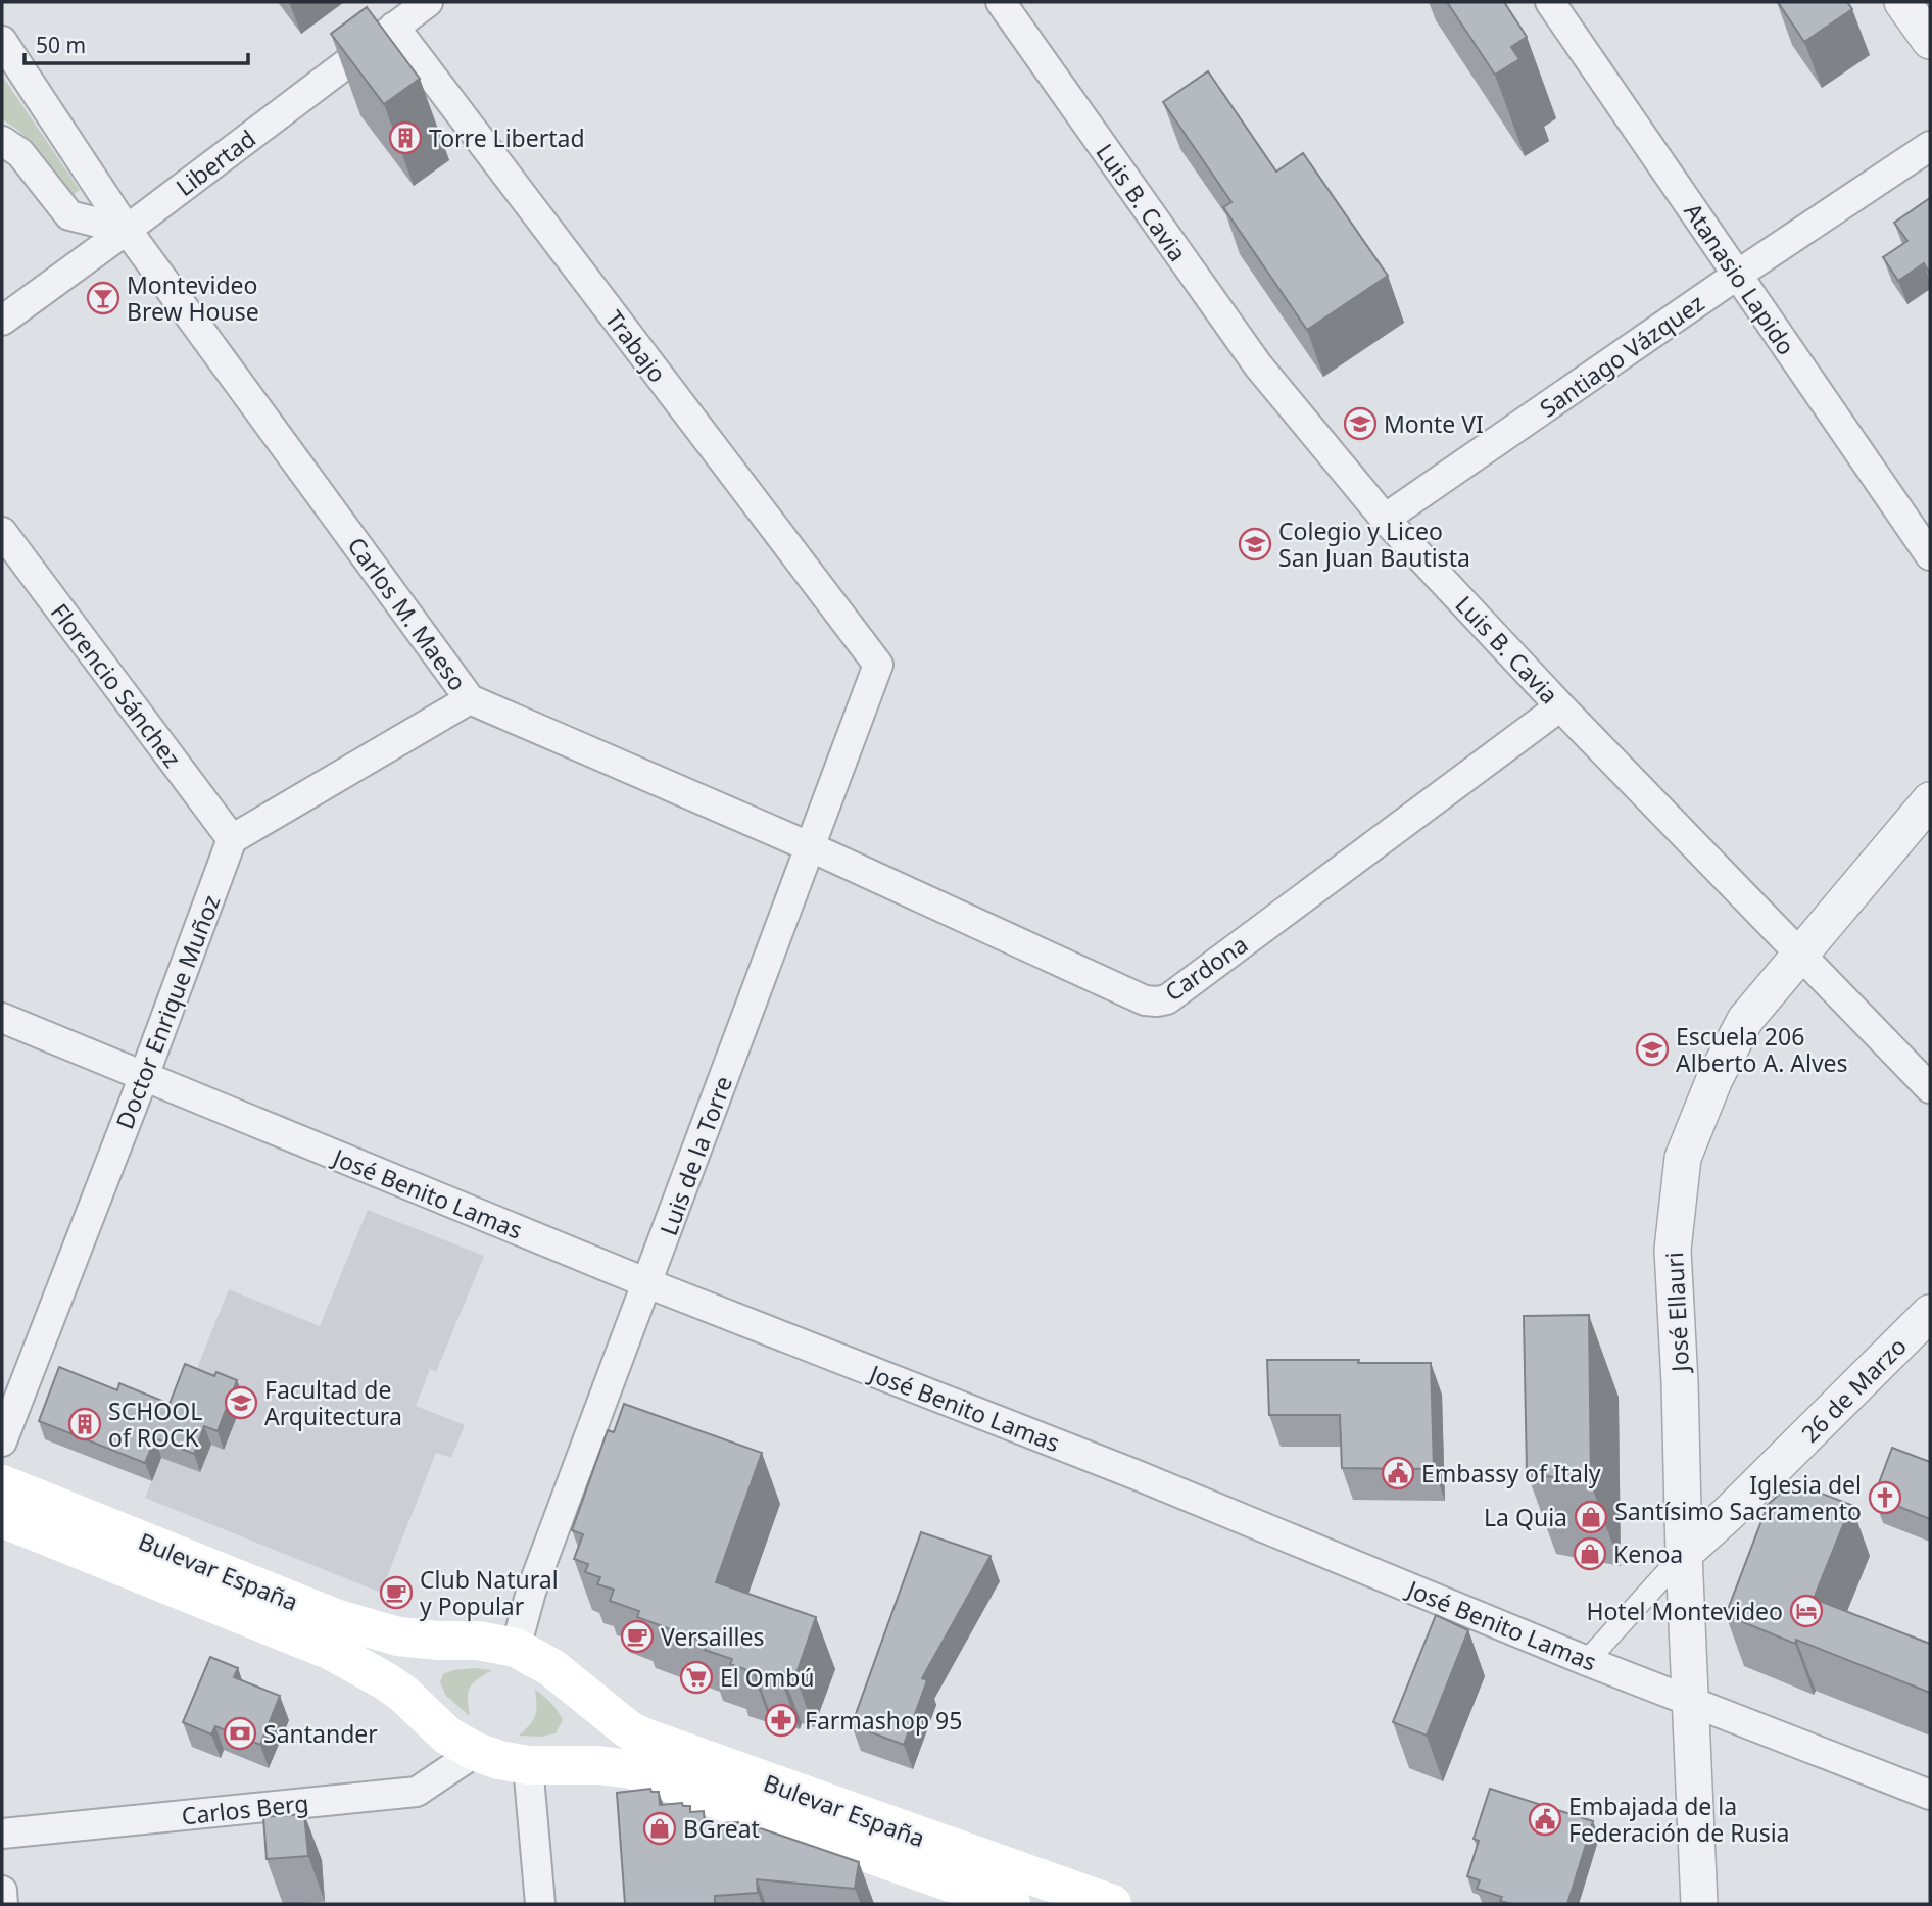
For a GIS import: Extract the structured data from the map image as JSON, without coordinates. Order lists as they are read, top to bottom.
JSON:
{
  "streets": {
    "main road": ["Bulevar España"],
    "street": [
      "Libertad",
      "Luis B. Cavia",
      "Atanasio Lapido",
      "Trabajo",
      "Santiago Vázquez",
      "Carlos M. Maeso",
      "Florencio Sánchez",
      "Cardona",
      "Doctor Enrique Muñoz",
      "Luis de la Torre",
      "José Benito Lamas",
      "José Ellauri",
      "26 de Marzo",
      "Carlos Berg"
    ]
  },
  "crossings": [
    ["Libertad", "Trabajo"],
    ["Libertad", "Carlos M. Maeso"],
    ["Luis B. Cavia", "Santiago Vázquez"],
    ["Luis B. Cavia", "Cardona"],
    ["Luis B. Cavia", "José Ellauri"],
    ["Atanasio Lapido", "Santiago Vázquez"],
    ["Trabajo", "Luis de la Torre"],
    ["Carlos M. Maeso", "Cardona"],
    ["Carlos M. Maeso", "Luis de la Torre"],
    ["Florencio Sánchez", "Doctor Enrique Muñoz"],
    ["Cardona", "Luis de la Torre"],
    ["Doctor Enrique Muñoz", "José Benito Lamas"],
    ["Luis de la Torre", "José Benito Lamas"],
    ["Luis de la Torre", "Bulevar España"],
    ["Luis de la Torre", "Carlos Berg"],
    ["José Benito Lamas", "José Ellauri"],
    ["José Ellauri", "26 de Marzo"],
    ["Bulevar España", "Carlos Berg"]
  ],
  "places": {
    "building": ["Torre Libertad", "SCHOOL of ROCK"],
    "bar": ["Montevideo Brew House"],
    "school or university": [
      "Monte VI",
      "Colegio y Liceo San Juan Bautista",
      "Escuela 206 Alberto A. Alves",
      "Facultad de Arquitectura"
    ],
    "public building": ["Embassy of Italy", "Embajada de la Federación de Rusia"],
    "church": ["Iglesia del Santísimo Sacramento"],
    "shop": ["La Quia", "Kenoa", "BGreat"],
    "cafe": ["Club Natural y Popular", "Versailles"],
    "hotel": ["Hotel Montevideo"],
    "supermarket": ["El Ombú"],
    "pharmacy": ["Farmashop 95"],
    "bank": ["Santander"]
  },
  "scale_bar": "50 m"
}
